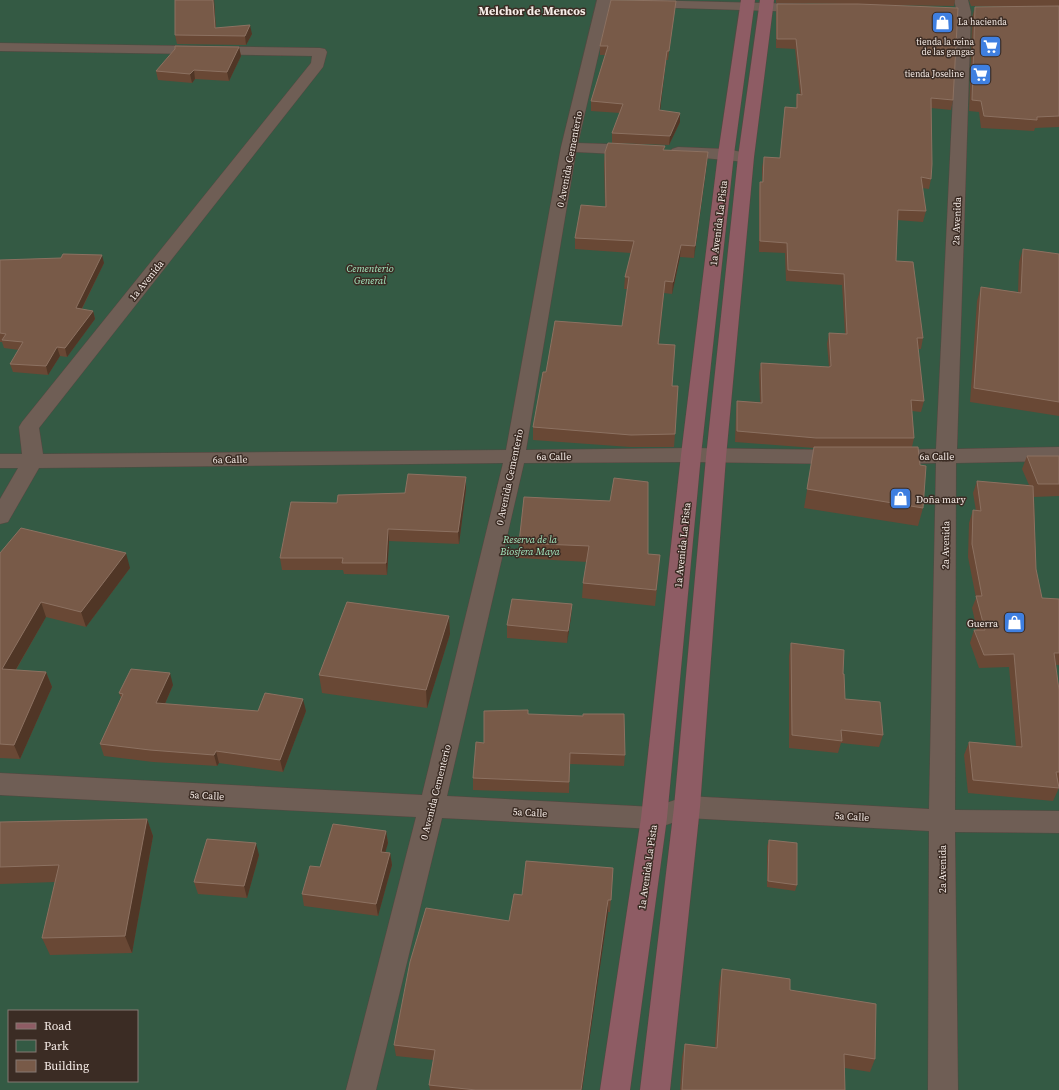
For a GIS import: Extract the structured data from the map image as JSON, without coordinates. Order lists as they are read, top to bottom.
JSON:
{
  "streets": {
    "street": [
      "0 Avenida Cementerio",
      "2a Avenida",
      "1a Avenida La Pista",
      "1a Avenida",
      "6a Calle",
      "5a Calle"
    ]
  },
  "crossings": [
    ["0 Avenida Cementerio", "6a Calle"],
    ["0 Avenida Cementerio", "5a Calle"],
    ["2a Avenida", "6a Calle"],
    ["2a Avenida", "5a Calle"],
    ["1a Avenida La Pista", "6a Calle"],
    ["1a Avenida La Pista", "5a Calle"],
    ["1a Avenida", "6a Calle"]
  ],
  "districts": ["Melchor de Mencos"],
  "parks": ["Cementerio General", "Reserva de la Biosfera Maya"],
  "places": {
    "shop": ["La hacienda", "Doña mary", "Guerra"],
    "supermarket": ["tienda la reina de las gangas", "tienda Joseline"]
  },
  "legend": ["Road", "Park", "Building"]
}
